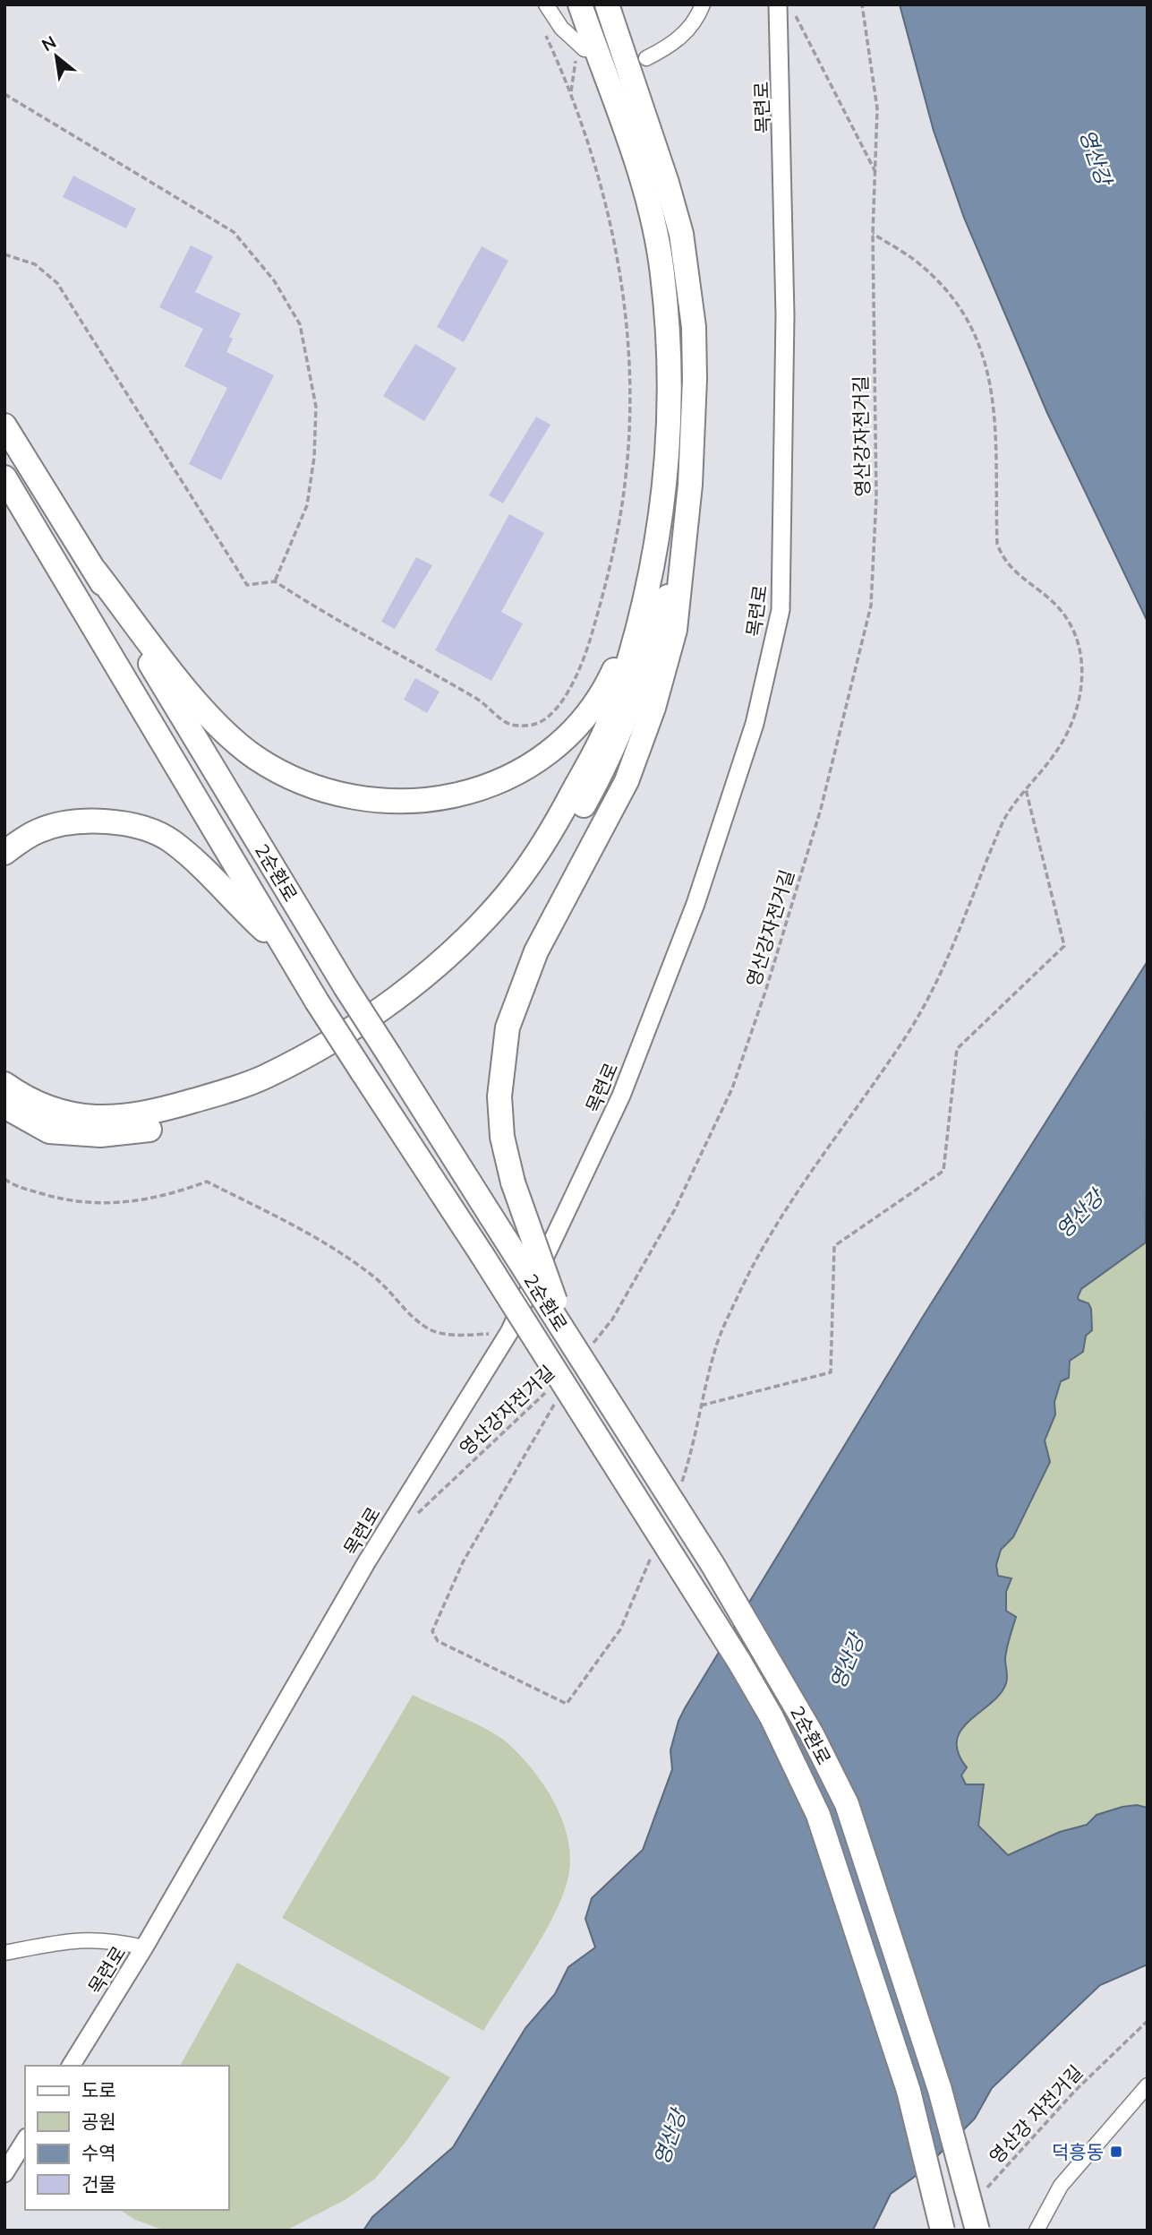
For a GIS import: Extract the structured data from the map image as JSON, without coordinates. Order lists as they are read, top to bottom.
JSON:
{
  "streets": {
    "highway": ["2순환로"],
    "street": ["목련로"],
    "path": ["영산강자전거길", "영산강 자전거길"]
  },
  "water": ["영산강"],
  "places": {
    "transit": ["덕흥동"]
  },
  "legend": [
    "도로",
    "공원",
    "수역",
    "건물"
  ],
  "north": "top left"
}
